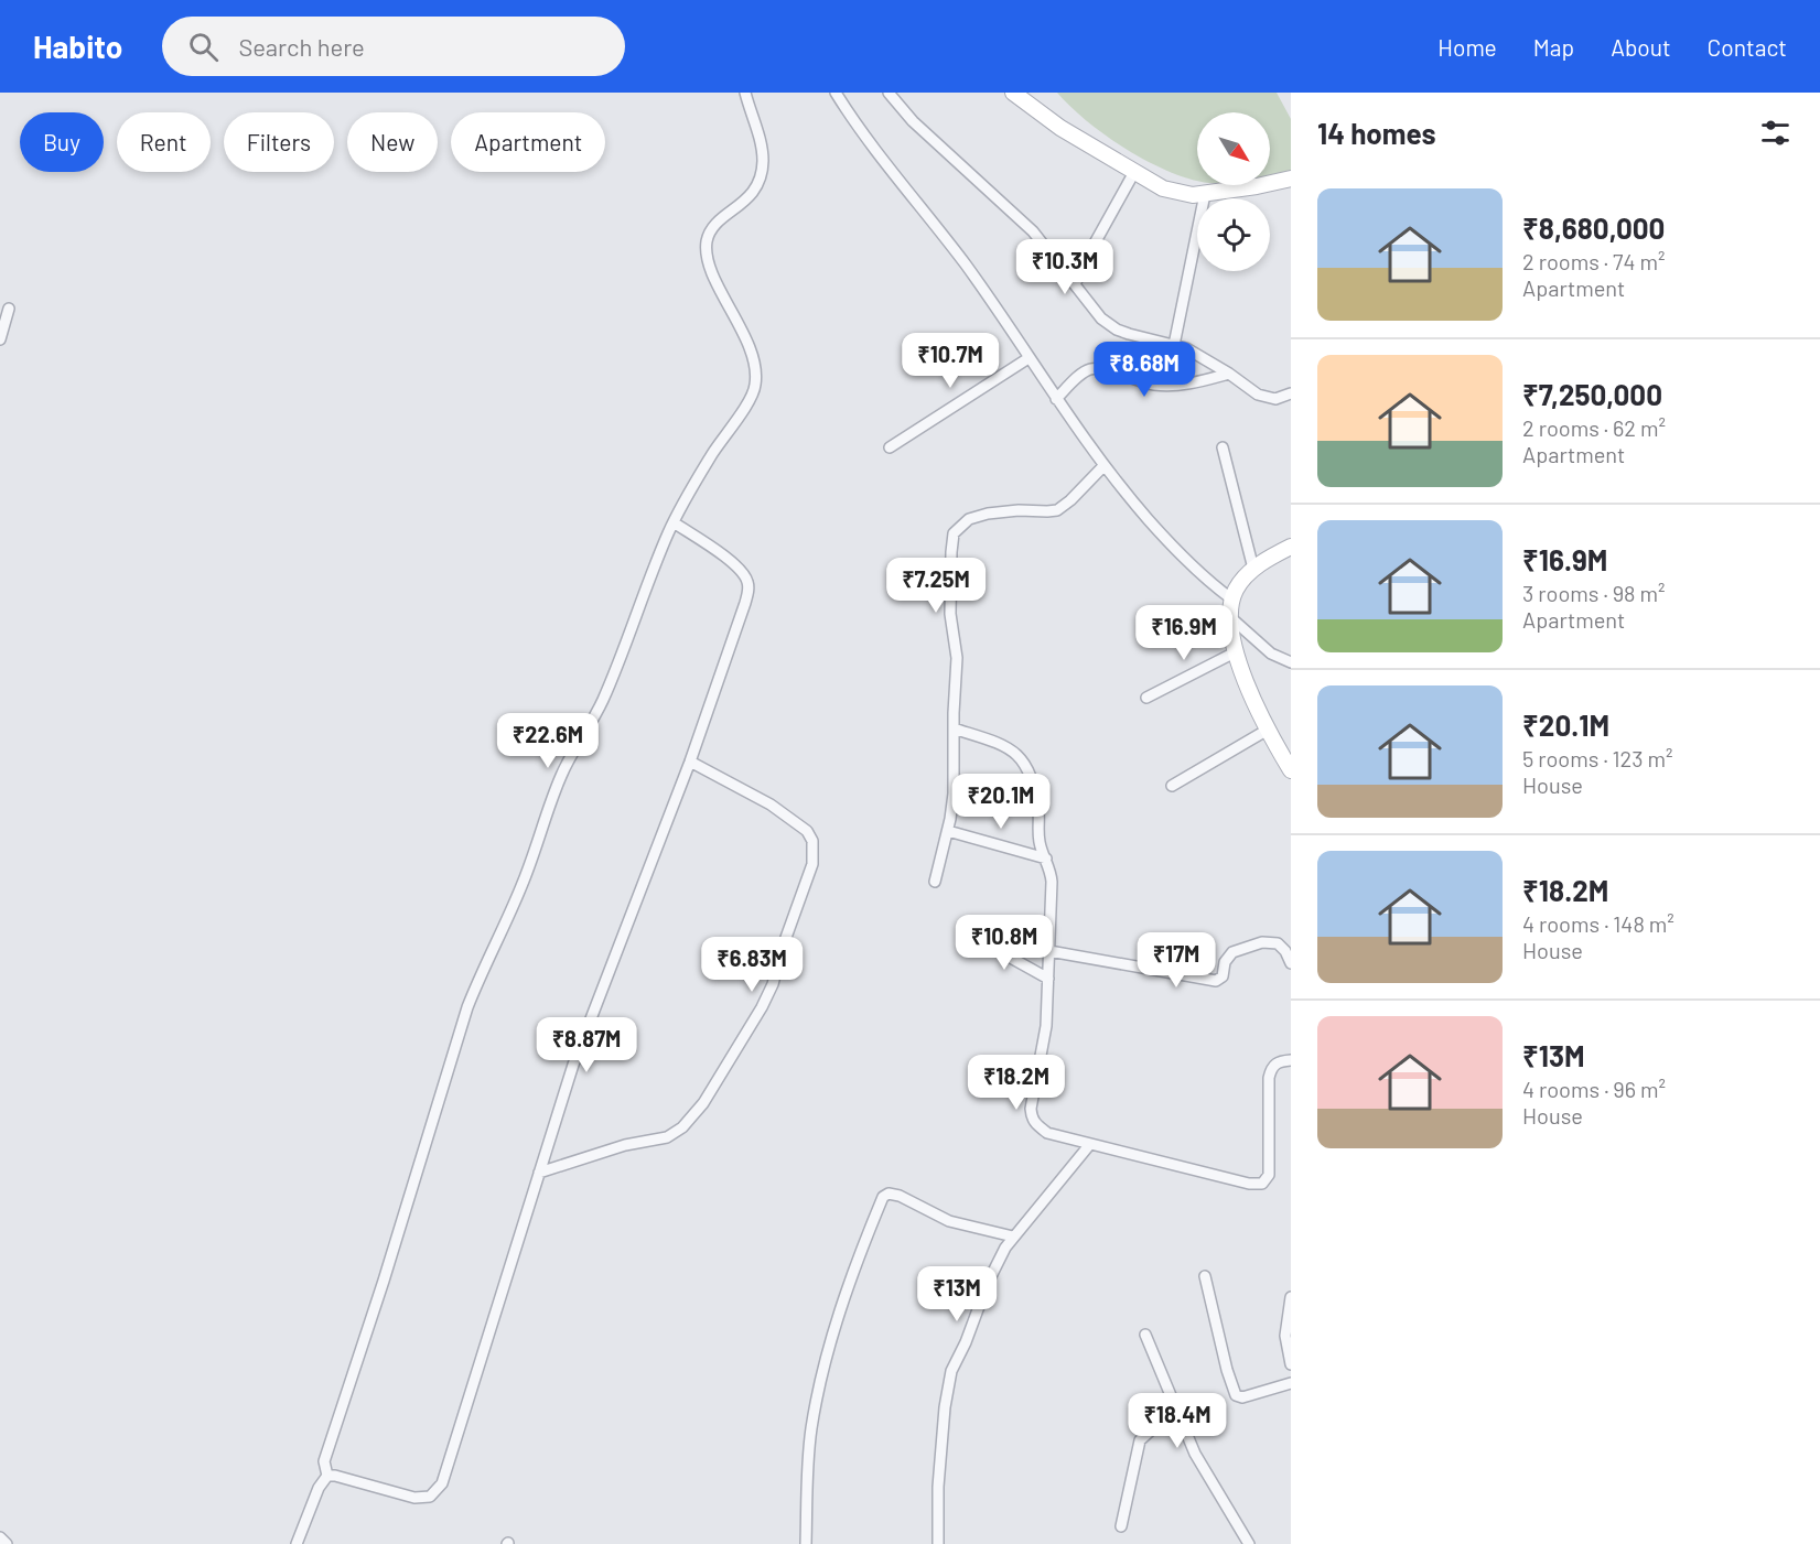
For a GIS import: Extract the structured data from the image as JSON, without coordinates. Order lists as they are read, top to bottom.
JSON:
{
  "north": "bottom right",
  "page": {
    "header": "Habito",
    "search": "Search here",
    "nav": [
      "Home",
      "Map",
      "About",
      "Contact"
    ],
    "heading": "14 homes",
    "chip": [
      "Buy",
      "Rent",
      "Filters",
      "New",
      "Apartment"
    ],
    "list": [
      {
        "name": "₹8,680,000",
        "note": "2 rooms · 74 m² · Apartment"
      },
      {
        "name": "₹7,250,000",
        "note": "2 rooms · 62 m² · Apartment"
      },
      {
        "name": "₹16.9M",
        "note": "3 rooms · 98 m² · Apartment"
      },
      {
        "name": "₹20.1M",
        "note": "5 rooms · 123 m² · House"
      },
      {
        "name": "₹18.2M",
        "note": "4 rooms · 148 m² · House"
      },
      {
        "name": "₹13M",
        "note": "4 rooms · 96 m² · House"
      }
    ],
    "price": [
      "₹10.3M",
      "₹10.7M",
      "₹8.68M",
      "₹7.25M",
      "₹16.9M",
      "₹22.6M",
      "₹20.1M",
      "₹10.8M",
      "₹17M",
      "₹6.83M",
      "₹8.87M",
      "₹18.2M",
      "₹13M",
      "₹18.4M"
    ]
  }
}
